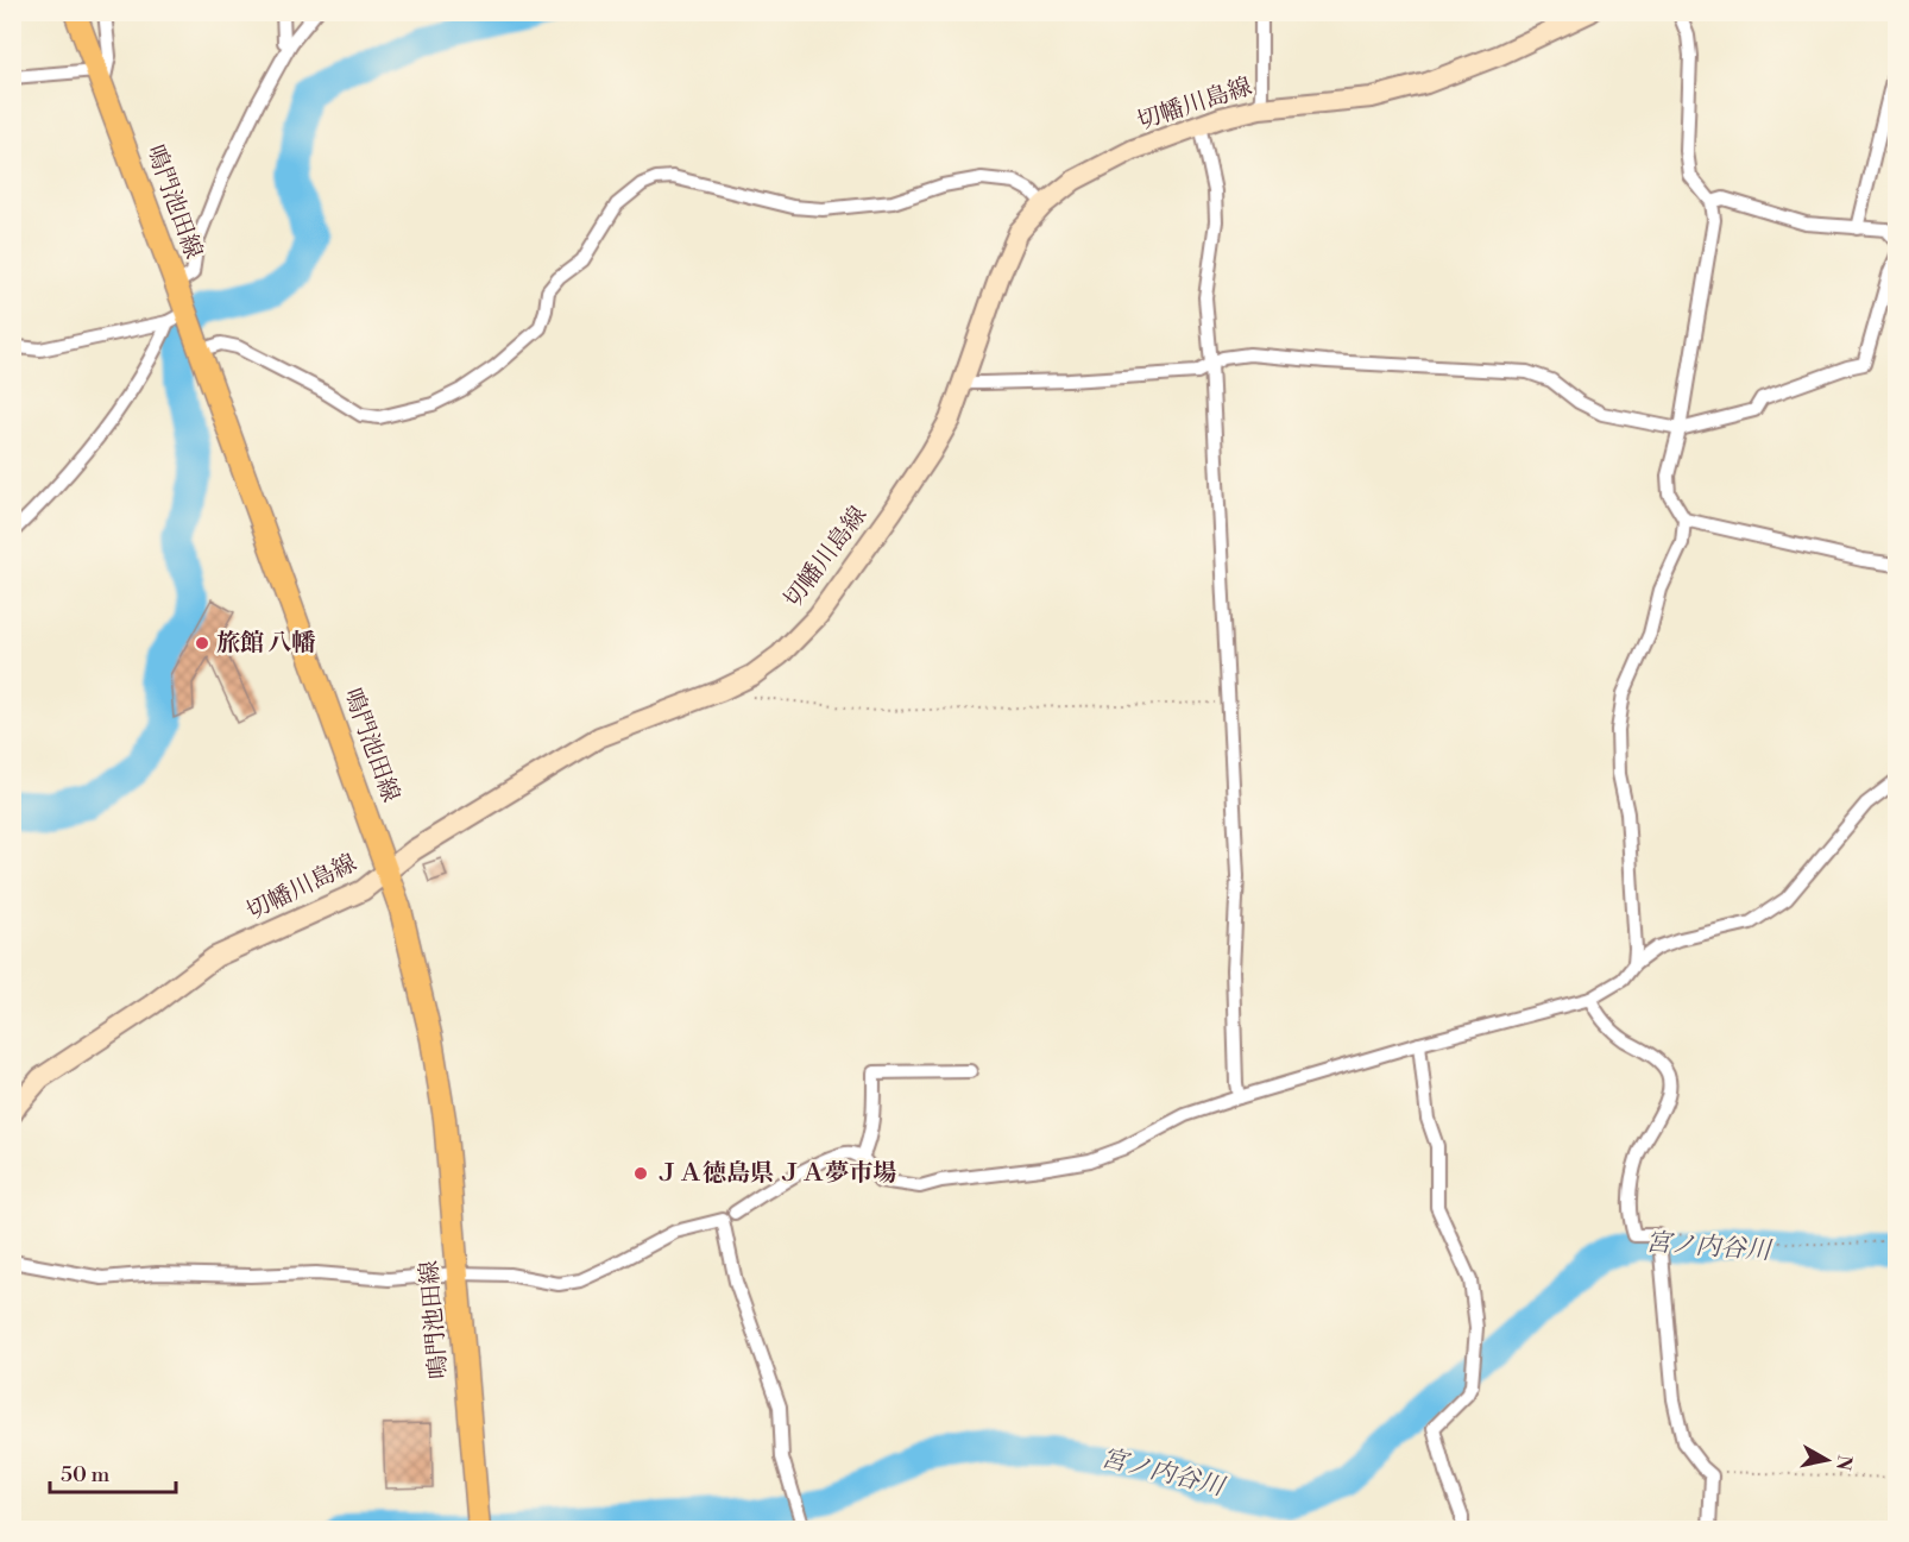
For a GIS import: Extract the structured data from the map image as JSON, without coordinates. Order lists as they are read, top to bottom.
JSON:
{
  "streets": {
    "main road": ["切幡川島線", "鳴門池田線"]
  },
  "crossings": [
    ["切幡川島線", "鳴門池田線"]
  ],
  "water": ["宮ノ内谷川"],
  "places": ["旅館 八幡", "ＪＡ徳島県 ＪＡ夢市場"],
  "scale_bar": "50 m",
  "north": "right"
}
